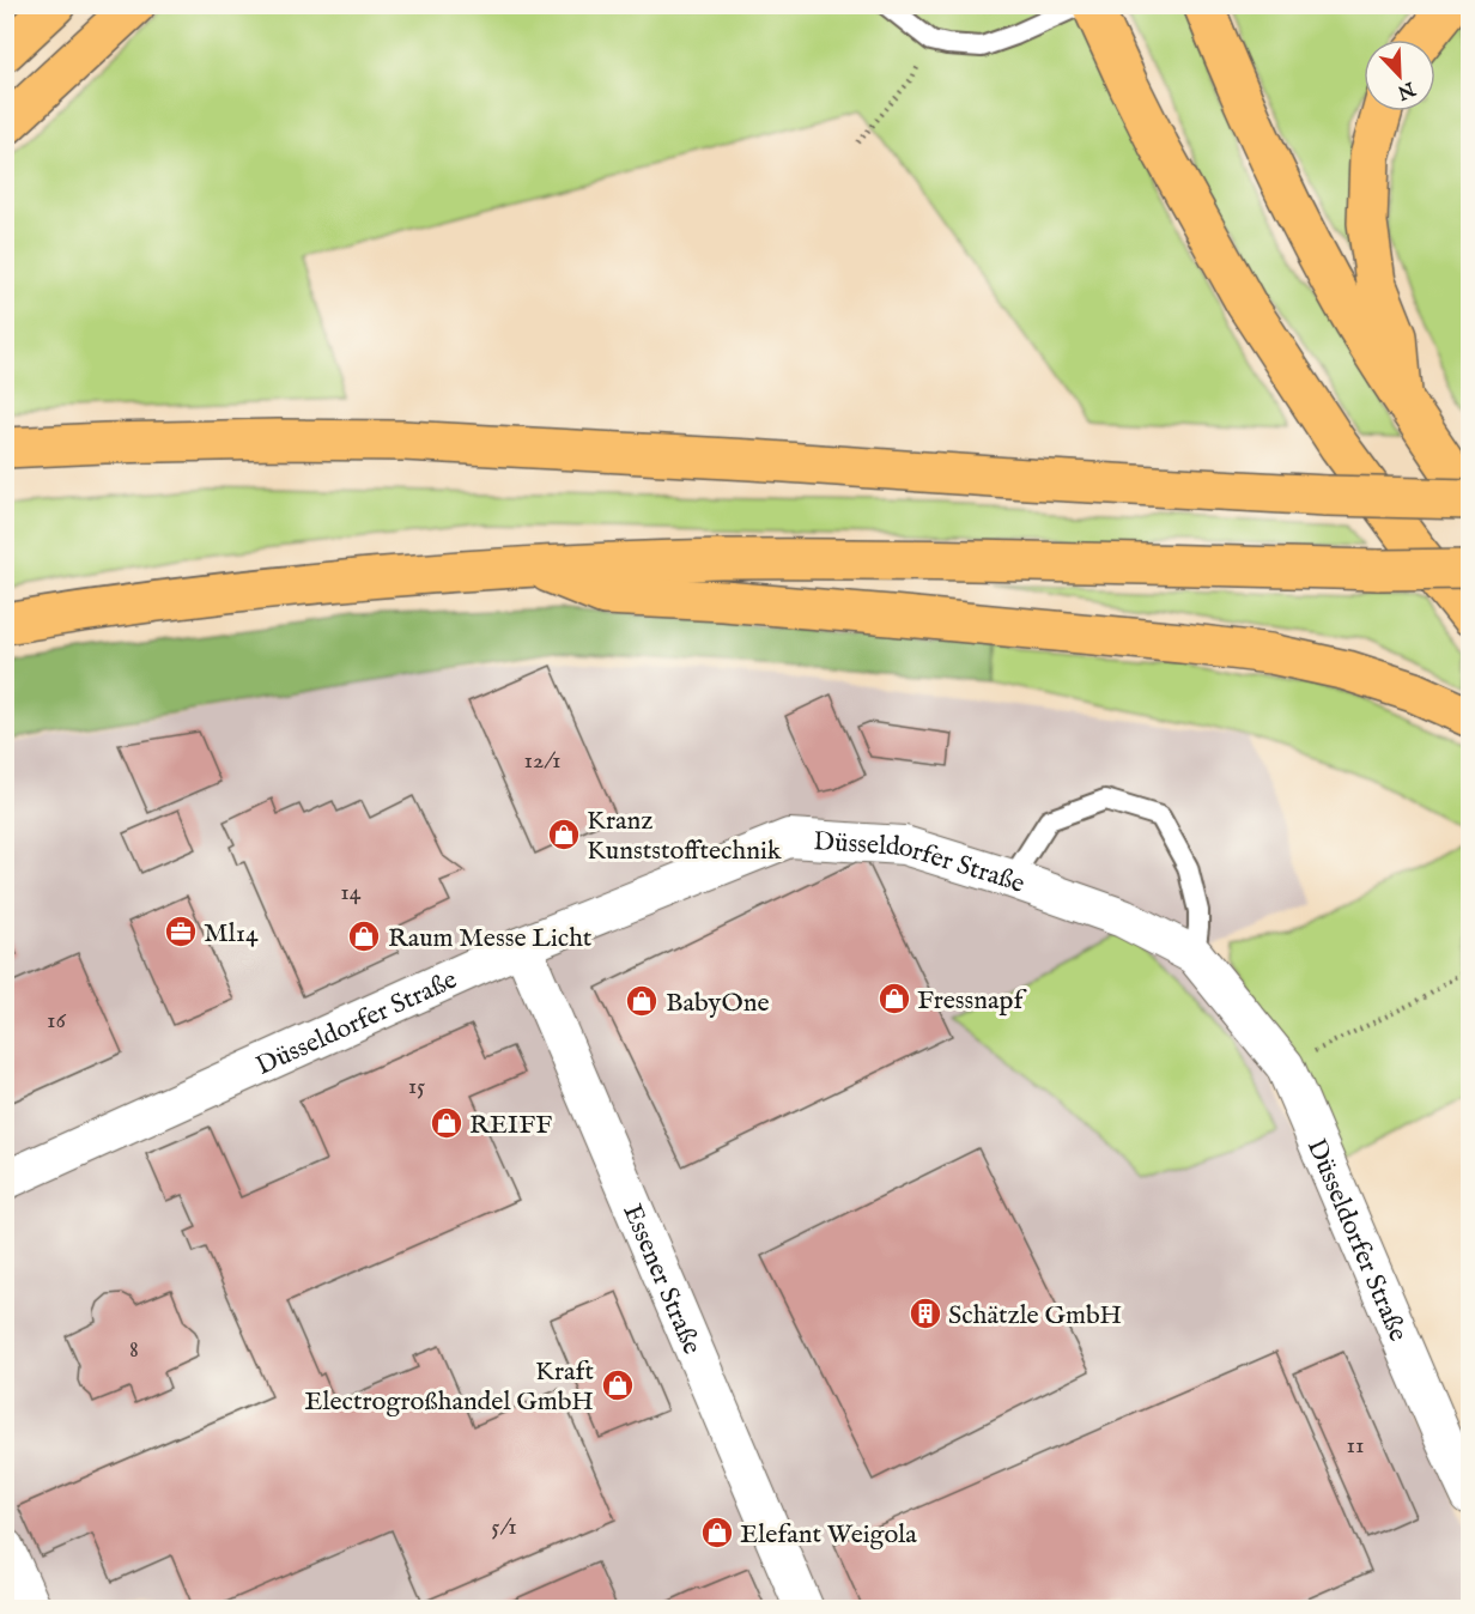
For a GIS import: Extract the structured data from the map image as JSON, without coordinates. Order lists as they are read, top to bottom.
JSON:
{
  "streets": {
    "street": ["Düsseldorfer Straße", "Essener Straße"]
  },
  "crossings": [
    ["Düsseldorfer Straße", "Essener Straße"]
  ],
  "places": {
    "shop": [
      "Kranz Kunststofftechnik",
      "Raum Messe Licht",
      "Fressnapf",
      "BabyOne",
      "REIFF",
      "Kraft Electrogroßhandel GmbH",
      "Elefant Weigola"
    ],
    "office": ["Ml14"],
    "building": ["Schätzle GmbH"]
  },
  "house_numbers": [
    "12/1",
    "14",
    "16",
    "15",
    "8",
    "11",
    "5/1"
  ],
  "north": "bottom right"
}
